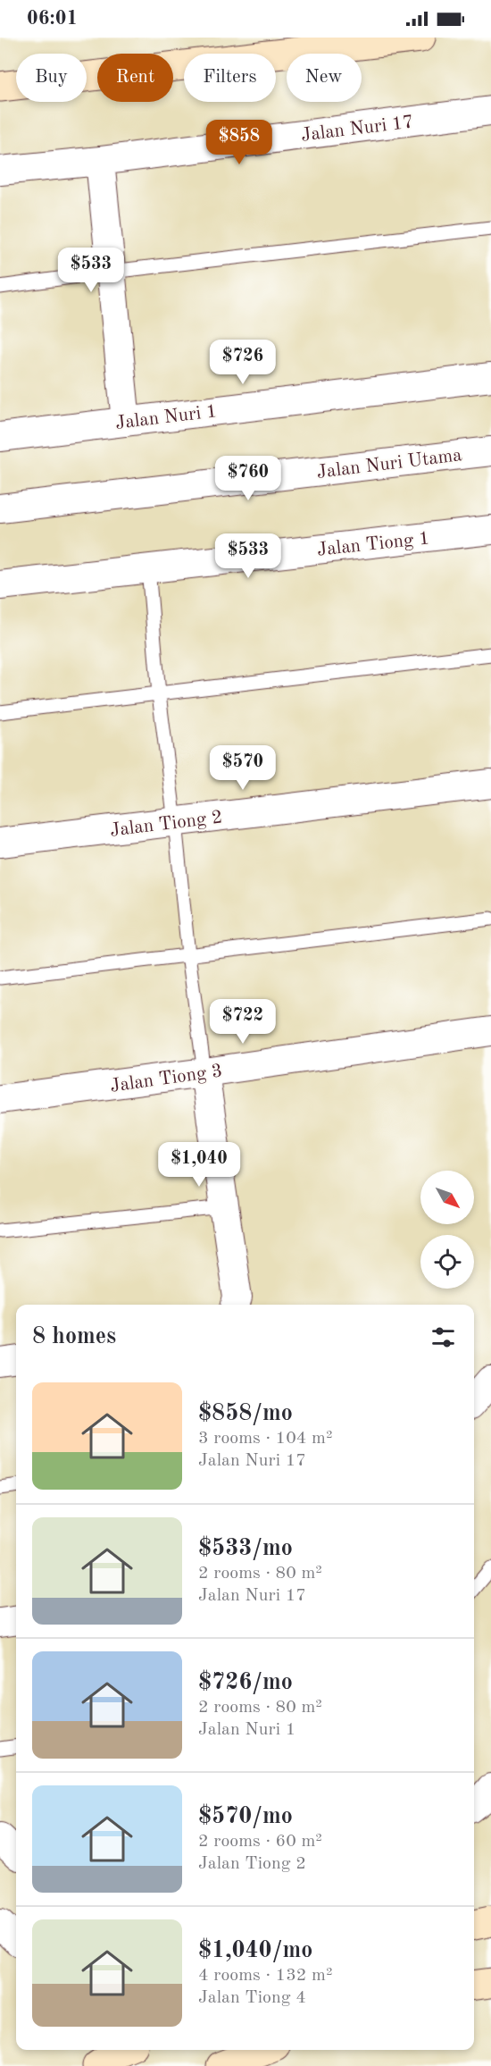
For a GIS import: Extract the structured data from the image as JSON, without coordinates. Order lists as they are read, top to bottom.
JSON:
{
  "streets": {
    "street": [
      "Jalan Nuri 17",
      "Jalan Nuri 1",
      "Jalan Nuri Utama",
      "Jalan Tiong 1",
      "Jalan Tiong 2",
      "Jalan Tiong 3"
    ]
  },
  "north": "bottom right",
  "page": {
    "status": "06:01",
    "chip": [
      "Buy",
      "Rent",
      "Filters",
      "New"
    ],
    "price": [
      "$858",
      "$533",
      "$726",
      "$760",
      "$533",
      "$570",
      "$722",
      "$1,040"
    ],
    "heading": "8 homes",
    "list": [
      {
        "name": "$858/mo",
        "note": "3 rooms · 104 m² · Jalan Nuri 17"
      },
      {
        "name": "$533/mo",
        "note": "2 rooms · 80 m² · Jalan Nuri 17"
      },
      {
        "name": "$726/mo",
        "note": "2 rooms · 80 m² · Jalan Nuri 1"
      },
      {
        "name": "$570/mo",
        "note": "2 rooms · 60 m² · Jalan Tiong 2"
      },
      {
        "name": "$1,040/mo",
        "note": "4 rooms · 132 m² · Jalan Tiong 4"
      }
    ]
  }
}
